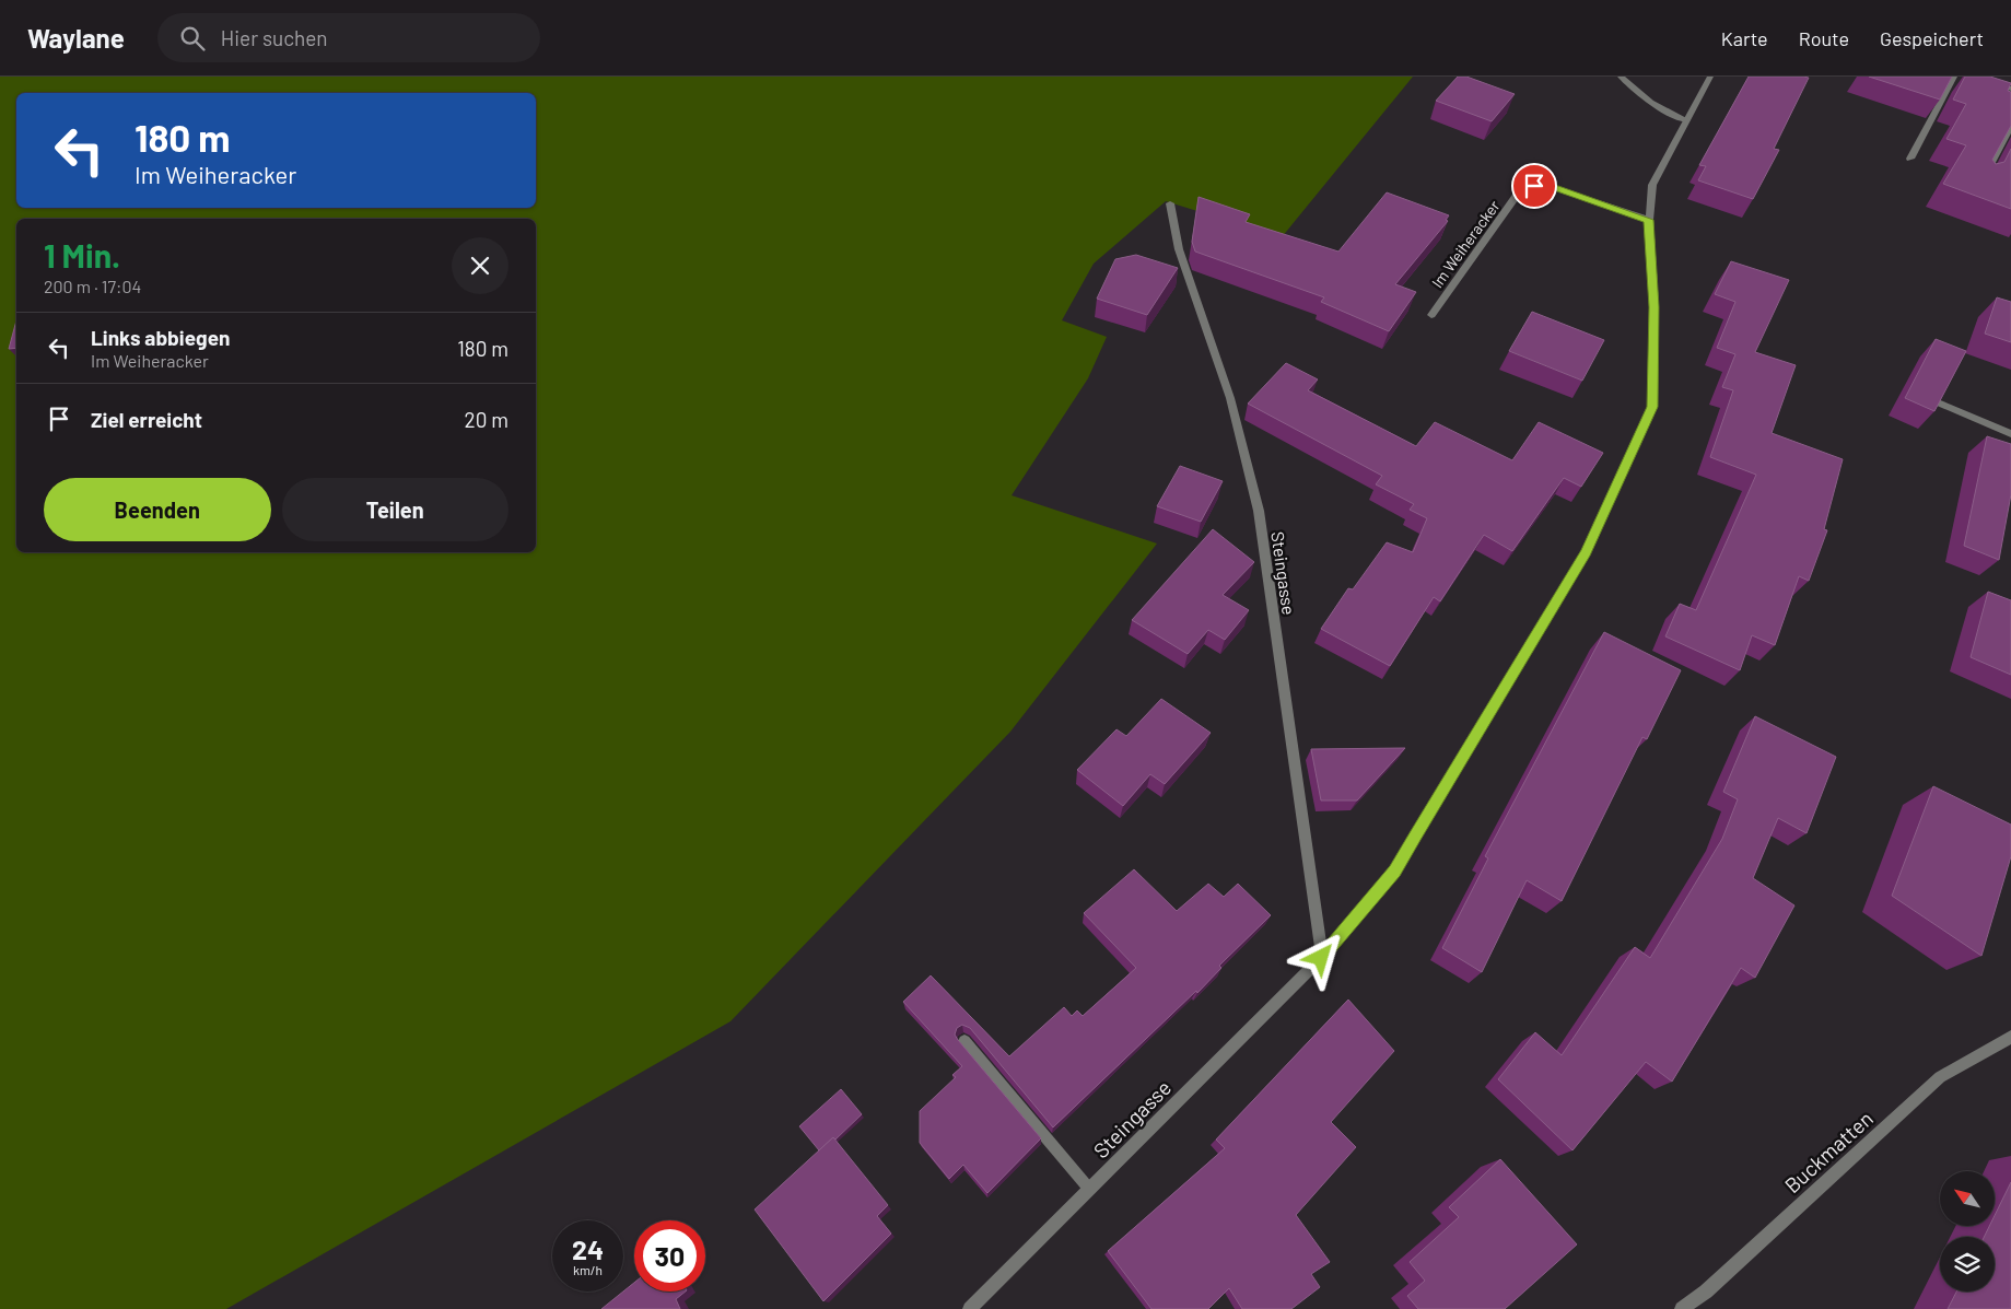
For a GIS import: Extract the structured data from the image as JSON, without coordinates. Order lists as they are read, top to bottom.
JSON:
{
  "streets": {
    "street": ["Im Weiheracker", "Steingasse", "Buckmatten"]
  },
  "crossings": [
    ["Im Weiheracker", "Steingasse"]
  ],
  "north": "top left",
  "page": {
    "header": "Waylane",
    "search": "Hier suchen",
    "nav": ["Karte", "Route", "Gespeichert"],
    "turn": ["180 m", "Im Weiheracker"],
    "heading": ["1 Min.", "200 m · 17:04"],
    "list": [
      {
        "name": "Links abbiegen",
        "note": "Im Weiheracker",
        "value": "180 m"
      },
      {
        "name": "Ziel erreicht",
        "value": "20 m"
      }
    ],
    "buttons": ["Beenden", "Teilen"],
    "speed": "24 km/h",
    "limit": "30"
  }
}
